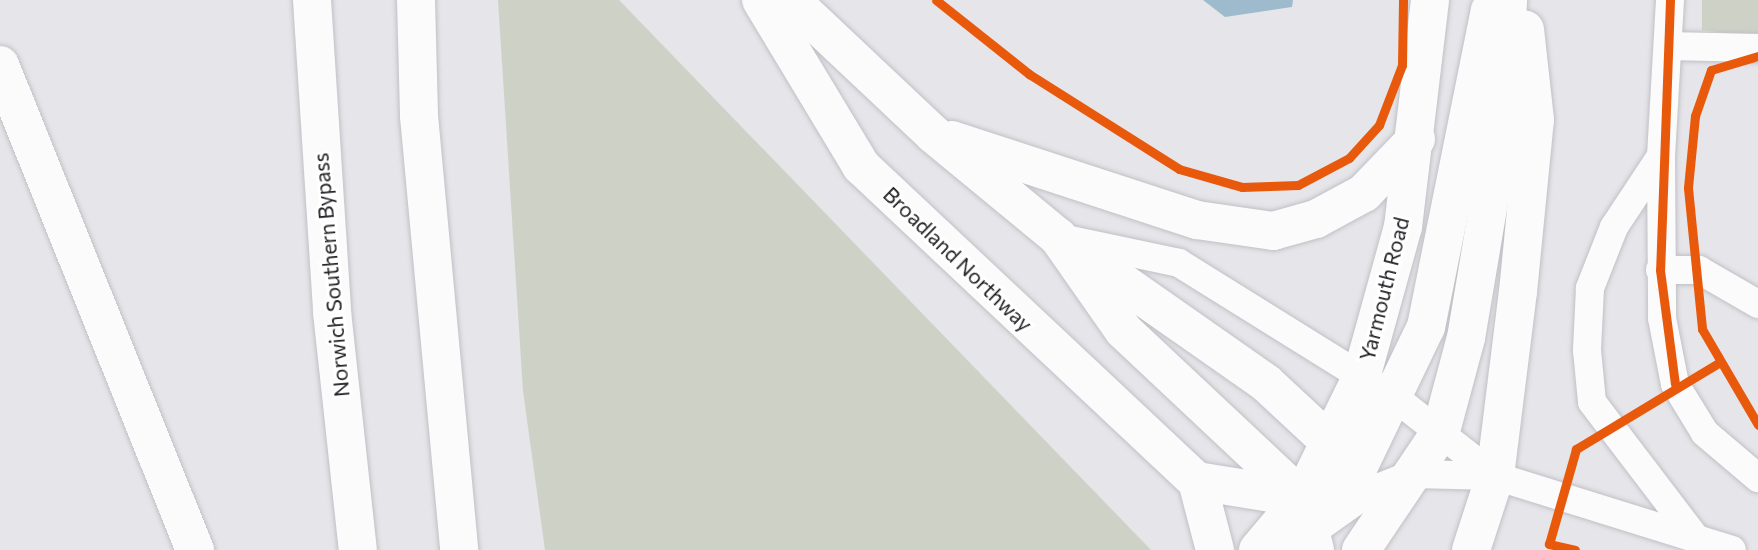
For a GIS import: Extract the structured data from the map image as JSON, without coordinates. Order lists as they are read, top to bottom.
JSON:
{
  "streets": {
    "highway": ["Broadland Northway", "Norwich Southern Bypass", "Yarmouth Road"]
  }
}
